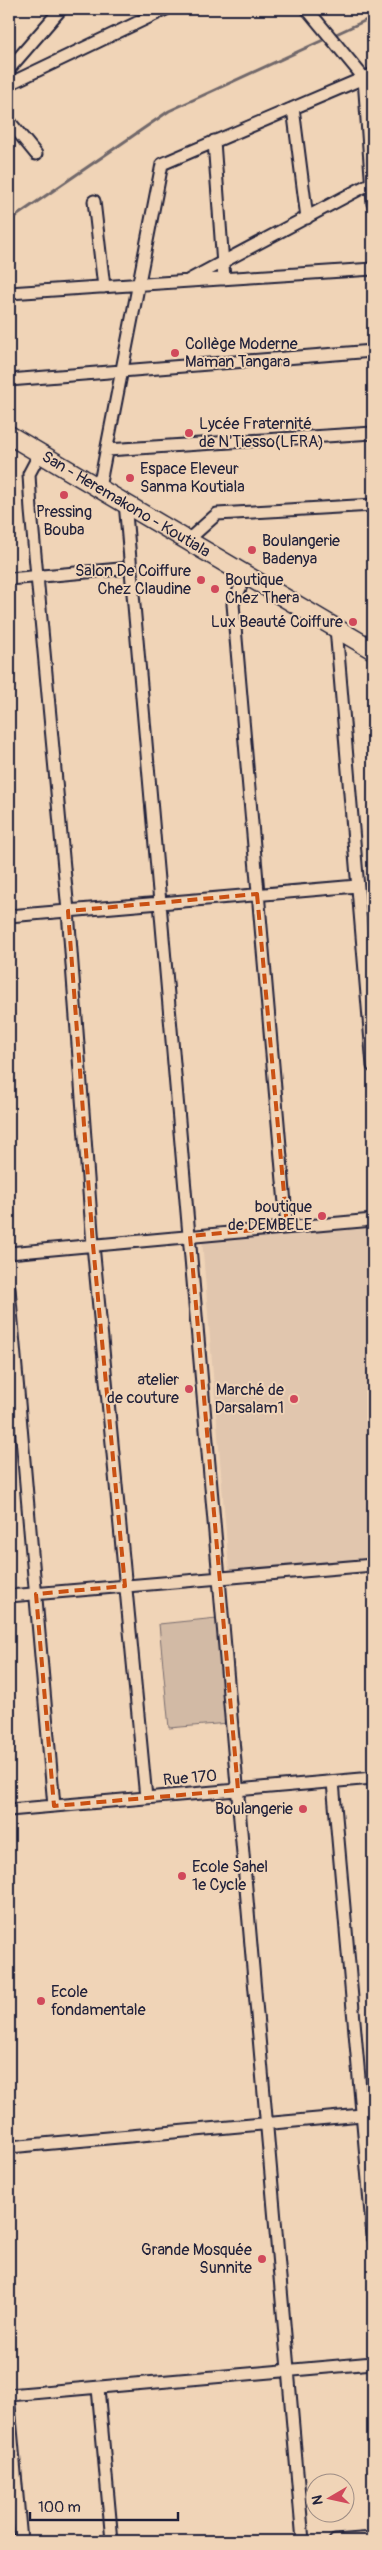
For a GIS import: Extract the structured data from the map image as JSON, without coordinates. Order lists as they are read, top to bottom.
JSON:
{
  "streets": {
    "main road": ["San - Heremakono - Koutiala"],
    "street": ["Rue 170"]
  },
  "places": [
    "Collège Moderne Maman Tangara",
    "Lycée Fraternité de N'Tiesso(LFRA)",
    "Espace Eleveur Sanma Koutiala",
    "Pressing Bouba",
    "Boulangerie Badenya",
    "Salon De Coiffure Chez Claudine",
    "Boutique Chez Thera",
    "Lux Beauté Coiffure",
    "boutique de DEMBELE",
    "atelier de couture",
    "Marché de Darsalam1",
    "Boulangerie",
    "Ecole Sahel 1e Cycle",
    "Ecole fondamentale",
    "Grande Mosquée Sunnite"
  ],
  "scale_bar": "100 m",
  "north": "left"
}
